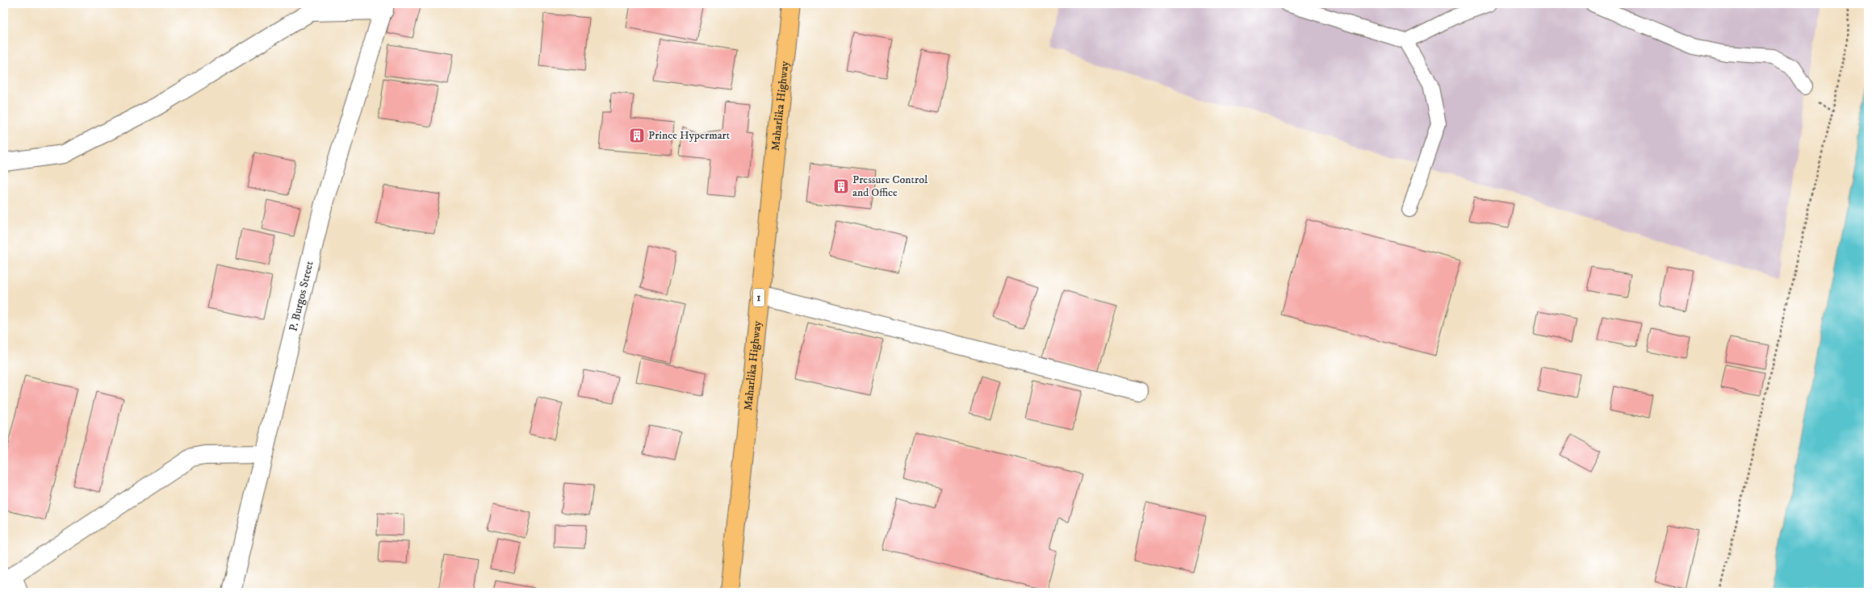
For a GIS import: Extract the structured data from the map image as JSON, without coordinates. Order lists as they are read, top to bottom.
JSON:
{
  "streets": {
    "highway": ["Maharlika Highway", "1"],
    "street": ["P. Burgos Street"]
  },
  "places": {
    "building": ["Prince Hypermart", "Pressure Control and Office"]
  }
}
